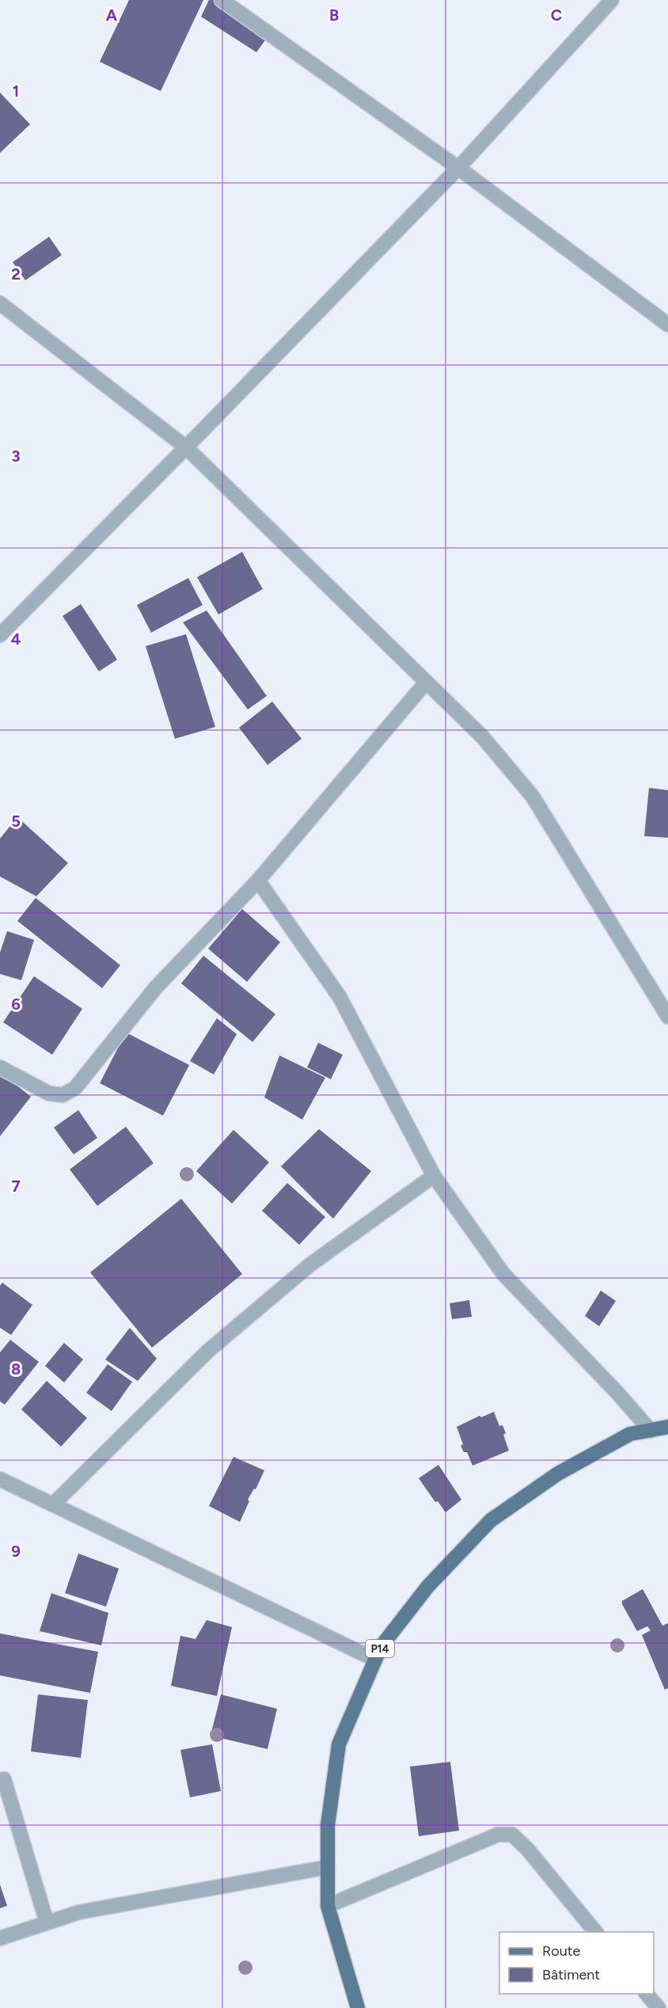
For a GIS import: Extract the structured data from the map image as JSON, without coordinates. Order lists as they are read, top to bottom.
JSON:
{
  "streets": {
    "main road": ["P14"]
  },
  "legend": ["Route", "Bâtiment"],
  "grid": {
    "columns": ["A", "B", "C"],
    "rows": [
      "1",
      "2",
      "3",
      "4",
      "5",
      "6",
      "7",
      "8",
      "9"
    ]
  }
}
